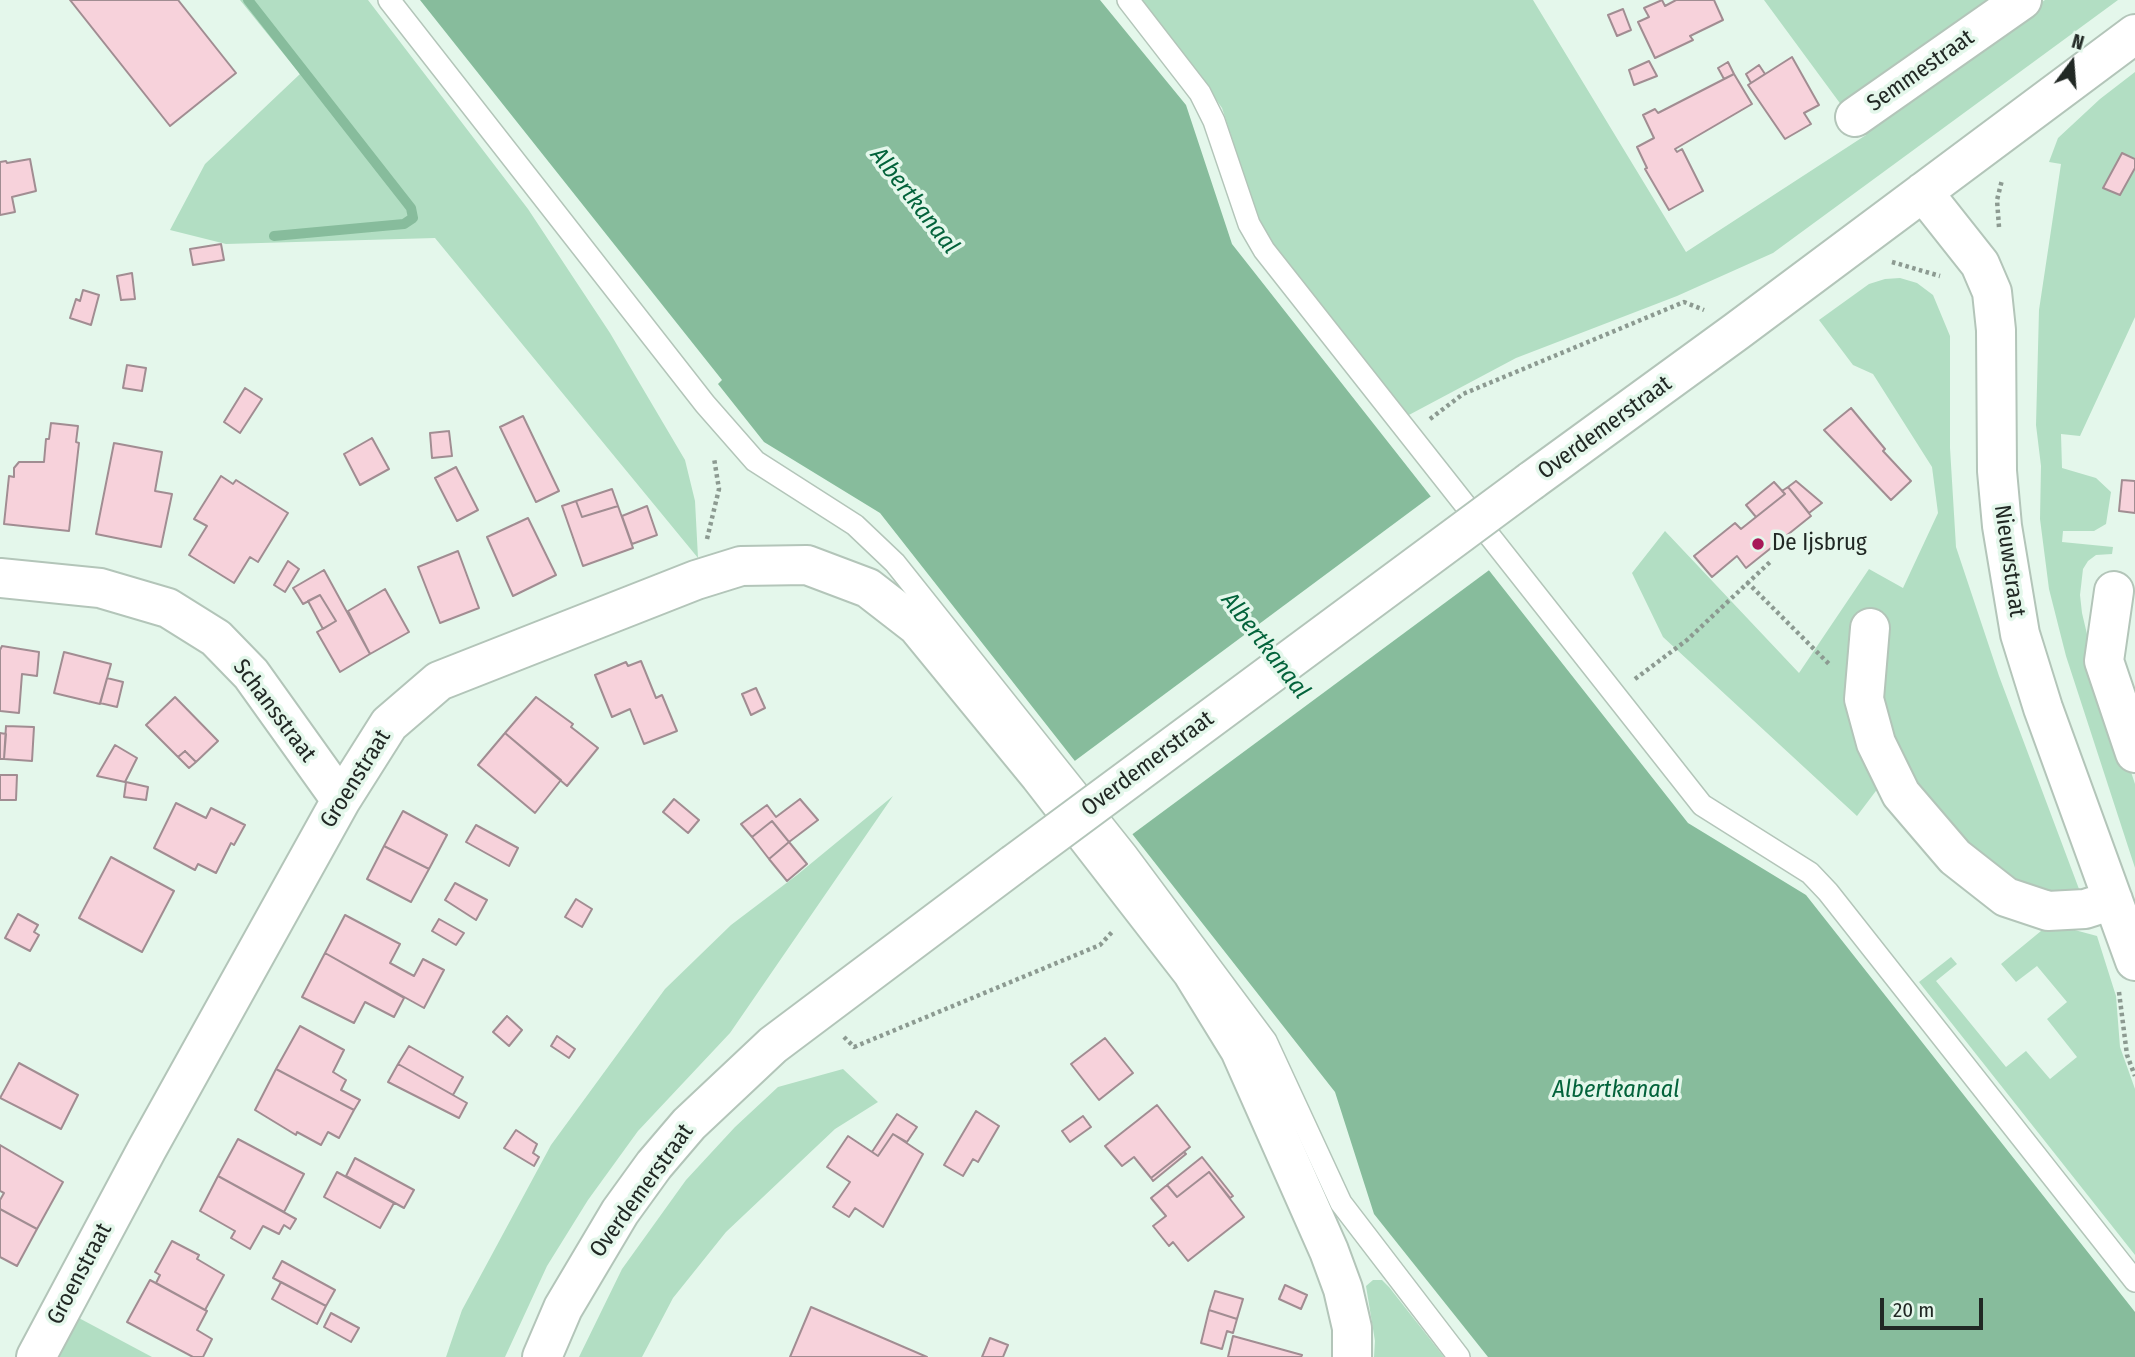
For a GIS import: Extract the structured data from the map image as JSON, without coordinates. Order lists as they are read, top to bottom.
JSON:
{
  "streets": {
    "street": [
      "Semmestraat",
      "Overdemerstraat",
      "Nieuwstraat",
      "Schansstraat",
      "Groenstraat"
    ]
  },
  "crossings": [
    ["Overdemerstraat", "Nieuwstraat"],
    ["Overdemerstraat", "Groenstraat"],
    ["Schansstraat", "Groenstraat"]
  ],
  "water": ["Albertkanaal"],
  "places": ["De Ijsbrug"],
  "scale_bar": "20 m",
  "north": "top"
}
